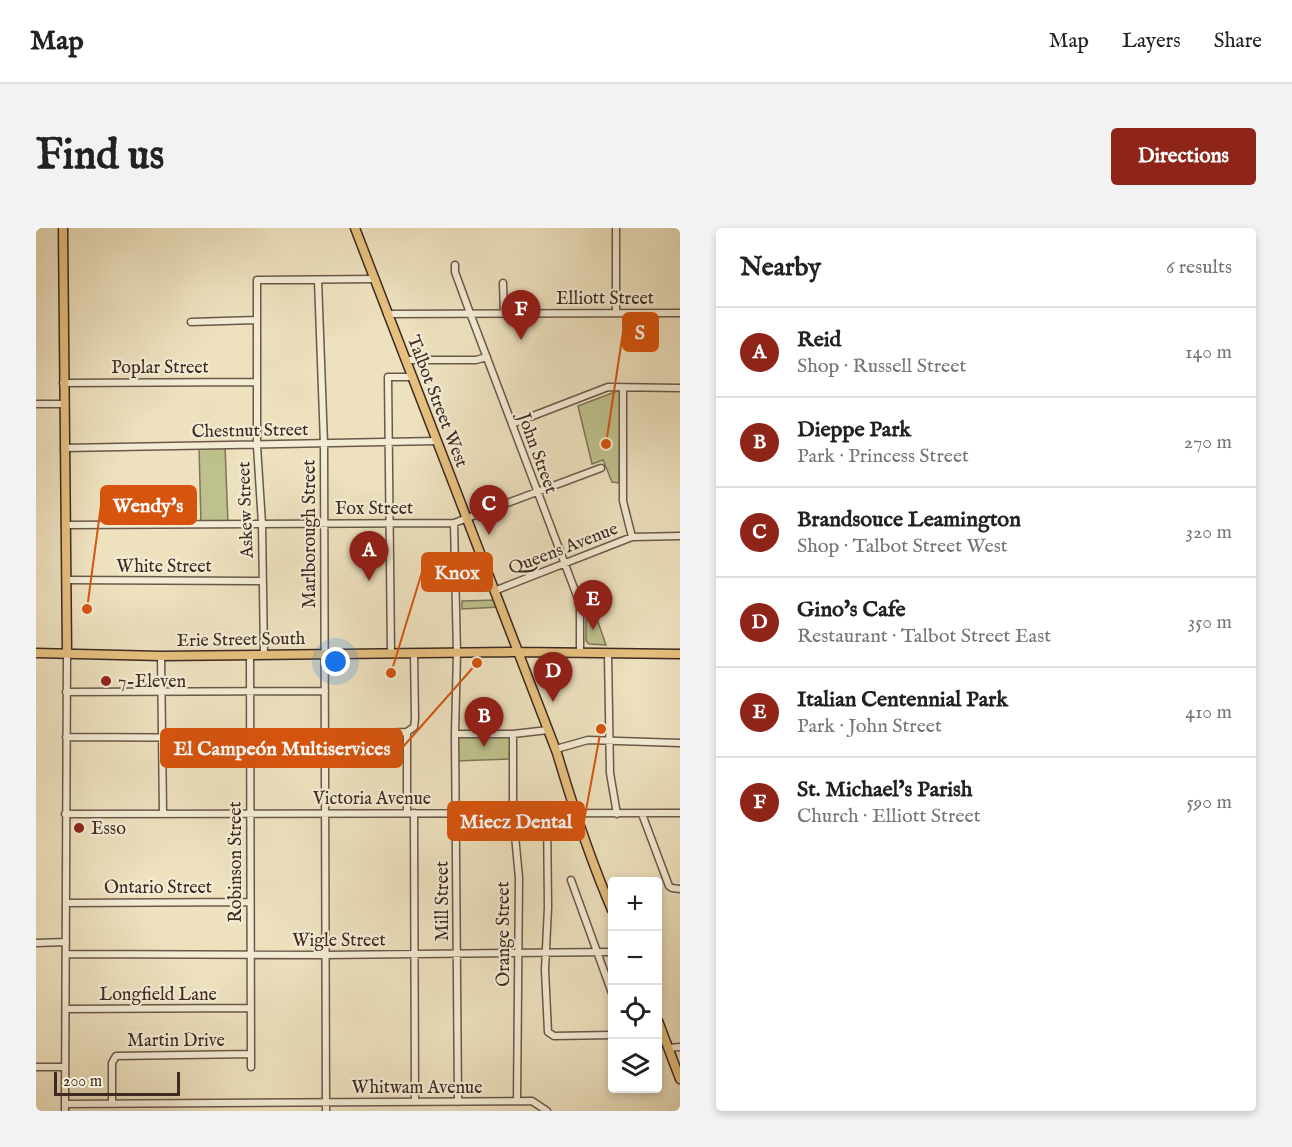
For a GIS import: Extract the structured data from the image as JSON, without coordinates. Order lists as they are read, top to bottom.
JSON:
{
  "streets": {
    "main road": ["Talbot Street West", "Erie Street South"],
    "street": [
      "Elliott Street",
      "Poplar Street",
      "Chestnut Street",
      "John Street",
      "Fox Street",
      "Askew Street",
      "Marlborough Street",
      "Queens Avenue",
      "White Street",
      "Victoria Avenue",
      "Robinson Street",
      "Ontario Street",
      "Mill Street",
      "Orange Street",
      "Wigle Street",
      "Longfield Lane",
      "Martin Drive",
      "Whitwam Avenue"
    ]
  },
  "crossings": [
    ["Elliott Street", "Talbot Street West"],
    ["Elliott Street", "John Street"],
    ["Poplar Street", "Askew Street"],
    ["Talbot Street West", "Chestnut Street"],
    ["Talbot Street West", "Fox Street"],
    ["Talbot Street West", "Queens Avenue"],
    ["Talbot Street West", "Erie Street South"],
    ["Talbot Street West", "Victoria Avenue"],
    ["Chestnut Street", "Askew Street"],
    ["Chestnut Street", "Marlborough Street"],
    ["John Street", "Fox Street"],
    ["John Street", "Queens Avenue"],
    ["John Street", "Erie Street South"],
    ["Fox Street", "Askew Street"],
    ["Fox Street", "Marlborough Street"],
    ["Fox Street", "Mill Street"],
    ["Askew Street", "Marlborough Street"],
    ["Askew Street", "White Street"],
    ["Askew Street", "Erie Street South"],
    ["Marlborough Street", "Erie Street South"],
    ["Marlborough Street", "Victoria Avenue"],
    ["Marlborough Street", "Wigle Street"],
    ["Marlborough Street", "Whitwam Avenue"],
    ["Erie Street South", "Robinson Street"],
    ["Erie Street South", "Mill Street"],
    ["Victoria Avenue", "Robinson Street"],
    ["Victoria Avenue", "Mill Street"],
    ["Victoria Avenue", "Orange Street"],
    ["Robinson Street", "Ontario Street"],
    ["Robinson Street", "Wigle Street"],
    ["Robinson Street", "Longfield Lane"],
    ["Robinson Street", "Martin Drive"],
    ["Mill Street", "Wigle Street"],
    ["Mill Street", "Whitwam Avenue"],
    ["Orange Street", "Wigle Street"],
    ["Orange Street", "Whitwam Avenue"],
    ["Martin Drive", "Whitwam Avenue"]
  ],
  "places": [
    "S",
    "Wendy's",
    "El Campeón Multiservices",
    "Knox",
    "7-Eleven",
    "Miecz Dental",
    "Esso"
  ],
  "scale_bar": "200 m",
  "page": {
    "header": "Map",
    "nav": ["Map", "Layers", "Share"],
    "buttons": "Directions",
    "title": "Find us",
    "heading": ["Nearby", "6 results"],
    "pins": [
      "F",
      "C",
      "A",
      "E",
      "D",
      "B"
    ],
    "list": [
      {
        "mark": "A",
        "name": "Reid",
        "note": "Shop · Russell Street",
        "value": "140 m"
      },
      {
        "mark": "B",
        "name": "Dieppe Park",
        "note": "Park · Princess Street",
        "value": "270 m"
      },
      {
        "mark": "C",
        "name": "Brandsouce Leamington",
        "note": "Shop · Talbot Street West",
        "value": "320 m"
      },
      {
        "mark": "D",
        "name": "Gino's Cafe",
        "note": "Restaurant · Talbot Street East",
        "value": "350 m"
      },
      {
        "mark": "E",
        "name": "Italian Centennial Park",
        "note": "Park · John Street",
        "value": "410 m"
      },
      {
        "mark": "F",
        "name": "St. Michael's Parish",
        "note": "Church · Elliott Street",
        "value": "590 m"
      }
    ],
    "map_buttons": ["+", "−"],
    "scale": "200 m"
  }
}
